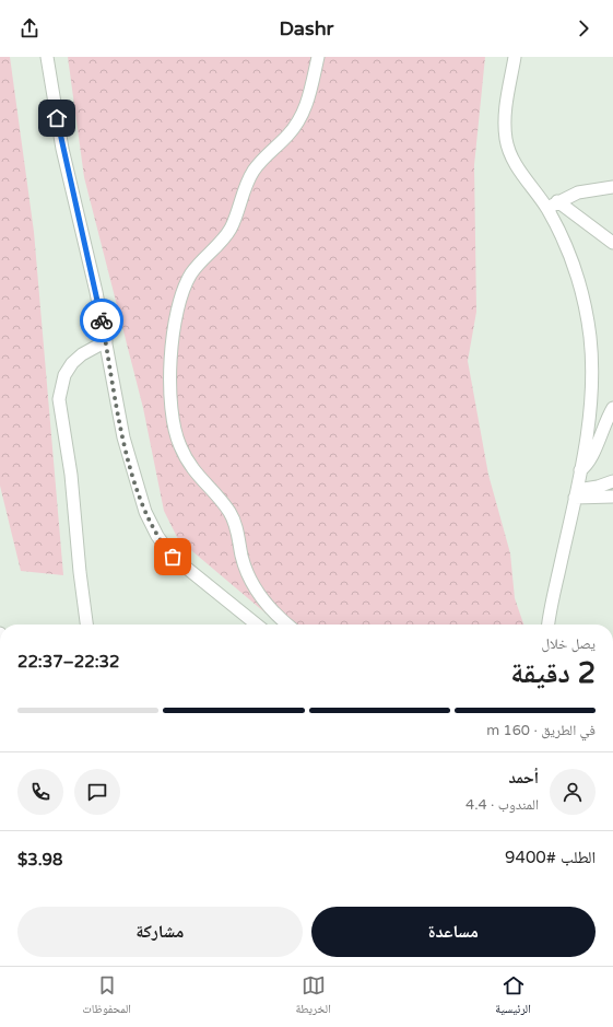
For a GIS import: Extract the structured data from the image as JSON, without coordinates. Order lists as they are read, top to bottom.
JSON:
{
  "page": {
    "header": "Dashr",
    "heading": ["2 دقيقة", "يصل خلال", "22:32–22:37"],
    "panel": [
      "أحمد",
      "المندوب · 4.4",
      "الطلب #9400",
      "$3.98"
    ],
    "bar": "في الطريق · 160 m",
    "buttons": ["مساعدة", "مشاركة"],
    "tabs": ["الرئيسية", "الخريطة", "المحفوظات"]
  }
}
